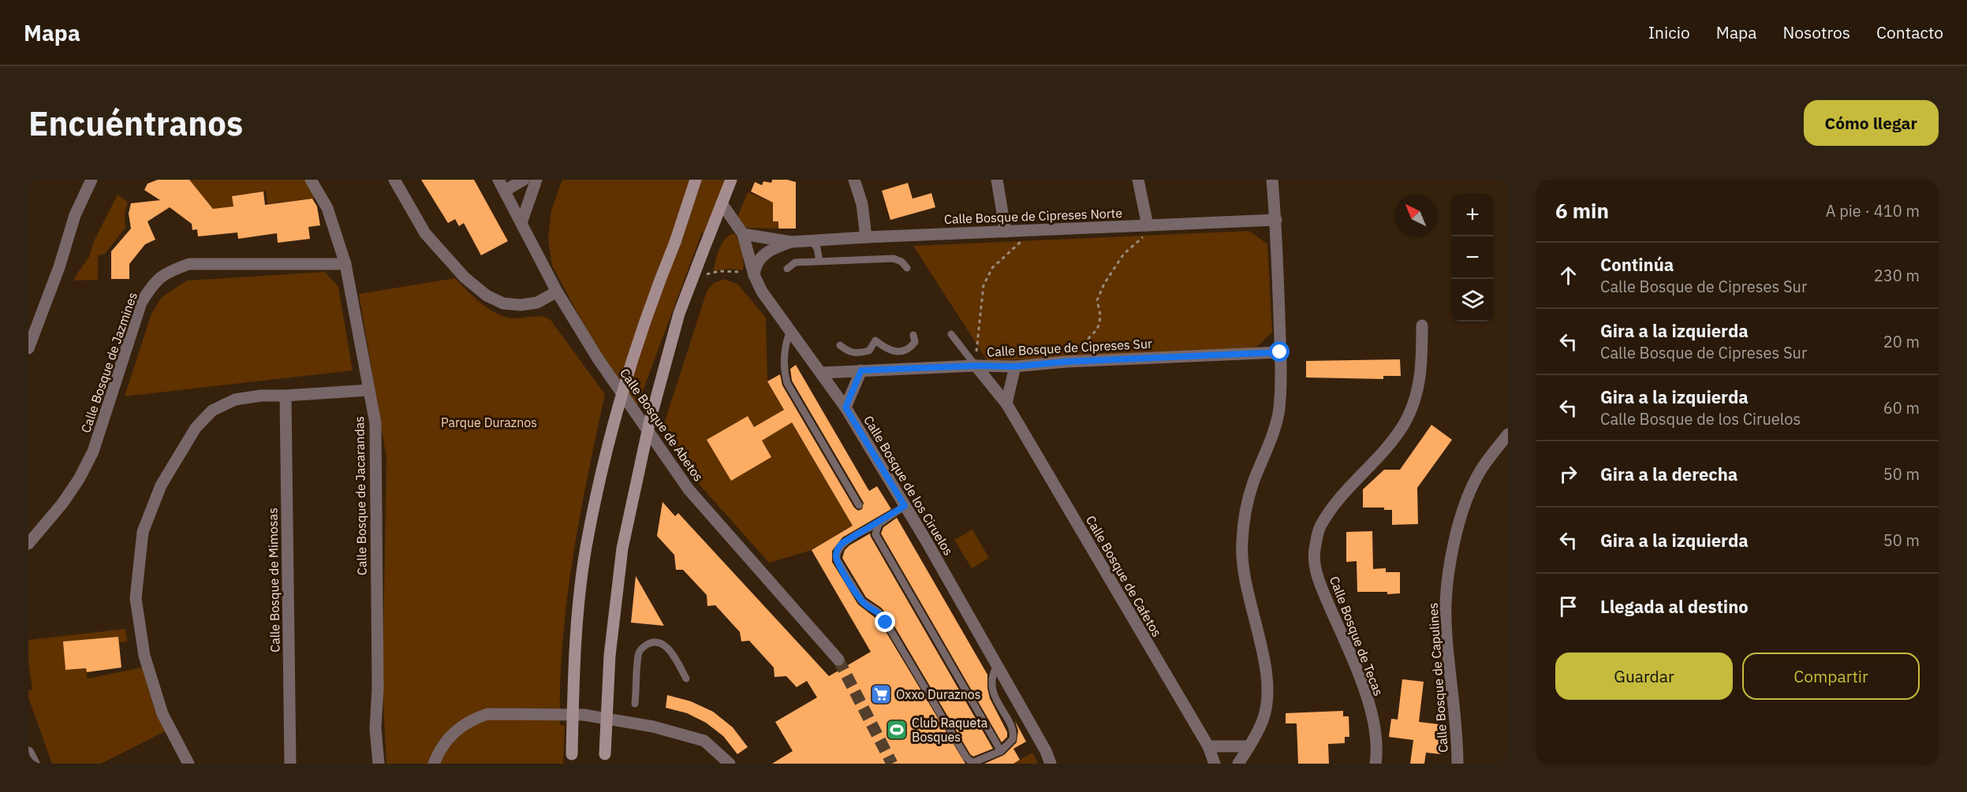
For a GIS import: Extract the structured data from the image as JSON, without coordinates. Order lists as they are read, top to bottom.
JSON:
{
  "streets": {
    "street": [
      "Calle Bosque de Cipreses Norte",
      "Calle Bosque de Cipreses Sur",
      "Calle Bosque de Jazmines",
      "Calle Bosque de Abetos",
      "Calle Bosque de los Ciruelos",
      "Calle Bosque de Jacarandas",
      "Calle Bosque de Cafetos",
      "Calle Bosque de Mimosas",
      "Calle Bosque de Tecas",
      "Calle Bosque de Capulines"
    ]
  },
  "crossings": [
    ["Calle Bosque de Cipreses Norte", "Calle Bosque de los Ciruelos"],
    ["Calle Bosque de Cipreses Sur", "Calle Bosque de los Ciruelos"],
    ["Calle Bosque de Cipreses Sur", "Calle Bosque de Cafetos"],
    ["Calle Bosque de Jazmines", "Calle Bosque de Jacarandas"]
  ],
  "parks": ["Parque Duraznos"],
  "places": {
    "supermarket": ["Oxxo Duraznos"],
    "sports": ["Club Raqueta Bosques"]
  },
  "north": "top left",
  "page": {
    "header": "Mapa",
    "nav": [
      "Inicio",
      "Mapa",
      "Nosotros",
      "Contacto"
    ],
    "buttons": [
      "Cómo llegar",
      ["Guardar", "Compartir"]
    ],
    "title": "Encuéntranos",
    "heading": ["6 min", "A pie · 410 m"],
    "map_buttons": ["+", "−"],
    "list": [
      ["Continúa", "Calle Bosque de Cipreses Sur", "230 m"],
      ["Gira a la izquierda", "Calle Bosque de Cipreses Sur", "20 m"],
      ["Gira a la izquierda", "Calle Bosque de los Ciruelos", "60 m"],
      ["Gira a la derecha", "50 m"],
      ["Gira a la izquierda", "50 m"],
      "Llegada al destino"
    ]
  }
}
